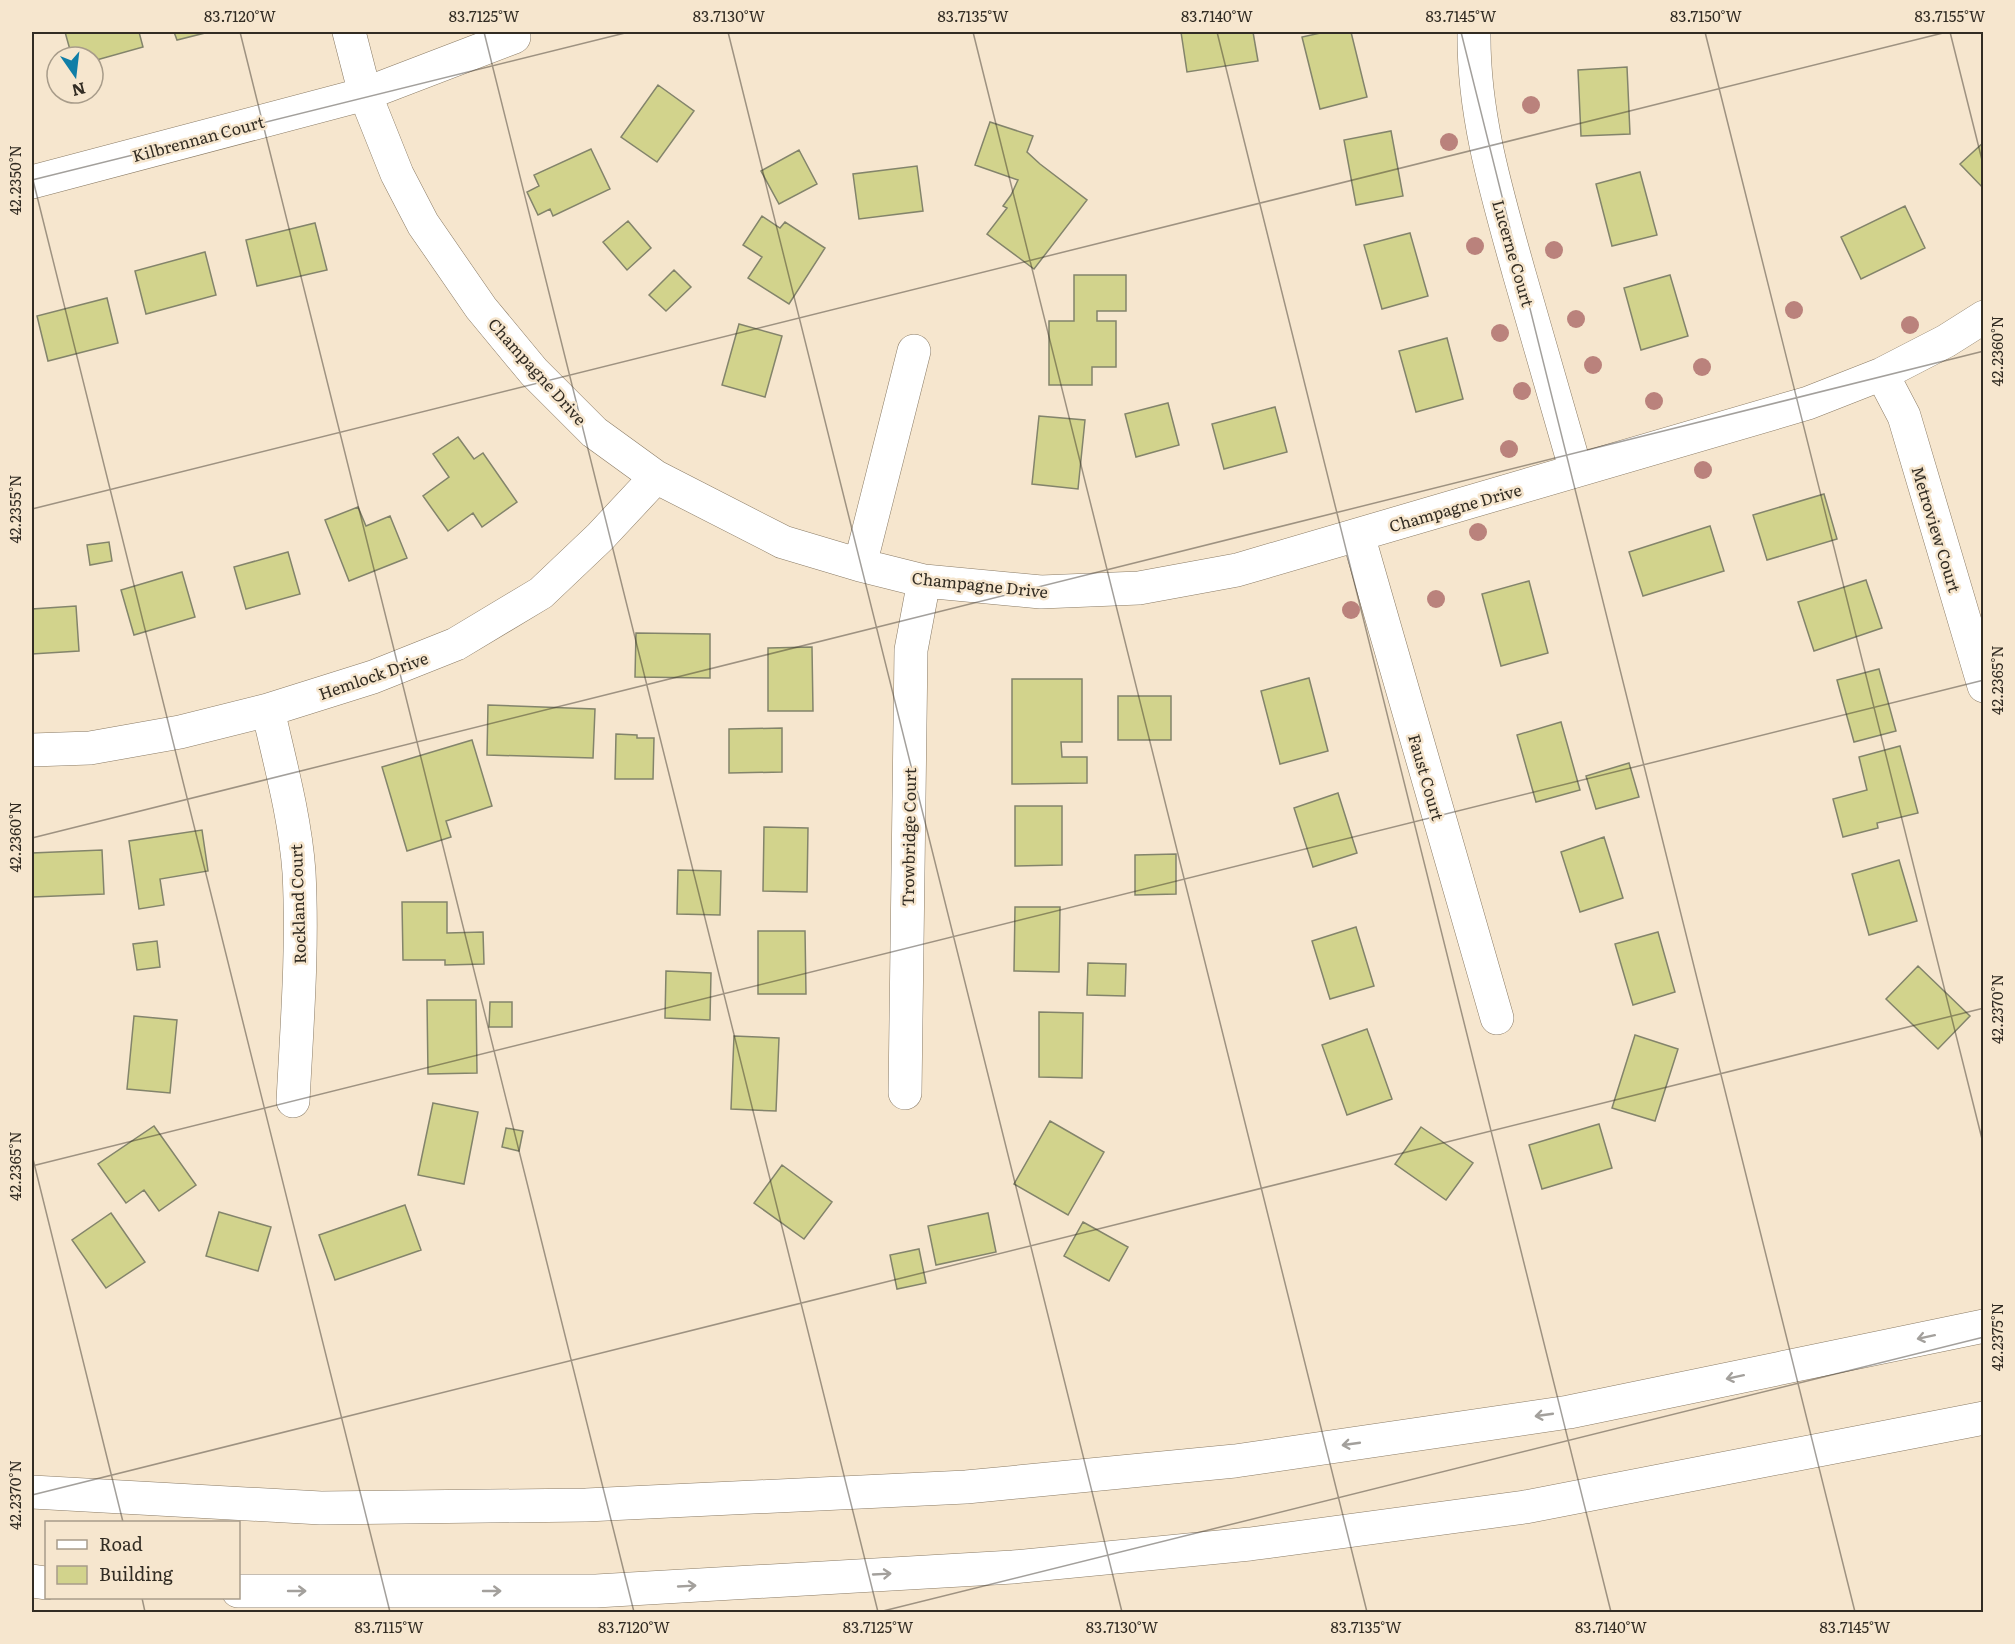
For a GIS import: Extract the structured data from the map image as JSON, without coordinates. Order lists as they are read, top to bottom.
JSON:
{
  "streets": {
    "main road": [
      "Kilbrennan Court",
      "Lucerne Court",
      "Champagne Drive",
      "Metroview Court",
      "Hemlock Drive",
      "Faust Court",
      "Trowbridge Court",
      "Rockland Court"
    ]
  },
  "crossings": [
    ["Kilbrennan Court", "Champagne Drive"],
    ["Lucerne Court", "Champagne Drive"],
    ["Champagne Drive", "Metroview Court"],
    ["Champagne Drive", "Hemlock Drive"],
    ["Champagne Drive", "Faust Court"],
    ["Champagne Drive", "Trowbridge Court"],
    ["Hemlock Drive", "Rockland Court"]
  ],
  "legend": ["Road", "Building"],
  "north": "bottom",
  "coordinates": [
    "83.7120°W",
    "83.7125°W",
    "83.7130°W",
    "83.7135°W",
    "83.7140°W",
    "83.7145°W",
    "83.7150°W",
    "83.7155°W",
    "42.2350°N",
    "42.2360°N",
    "42.2355°N",
    "42.2365°N",
    "42.2370°N",
    "42.2375°N",
    "83.7115°W"
  ]
}
